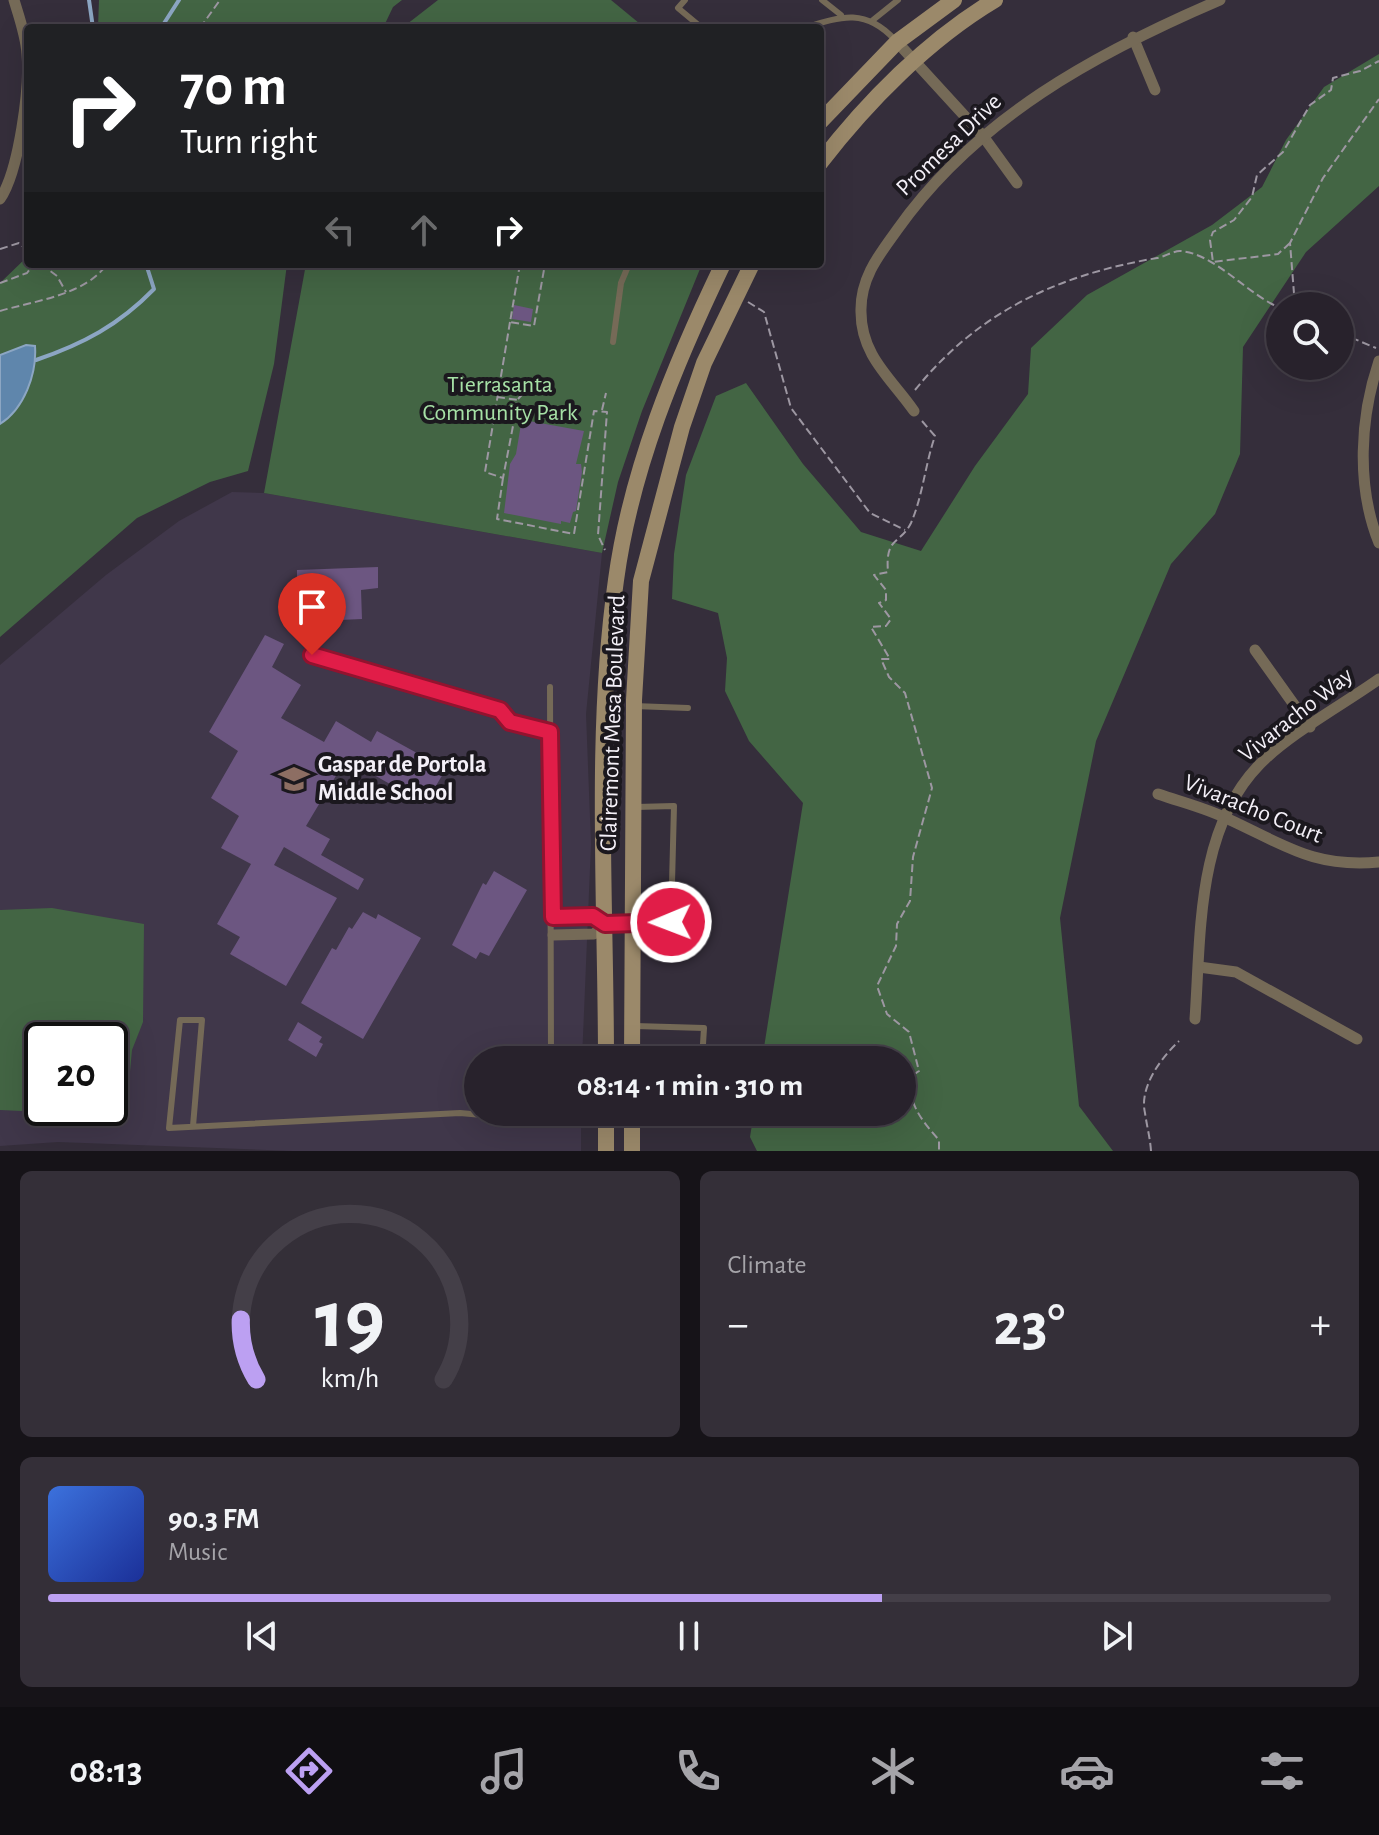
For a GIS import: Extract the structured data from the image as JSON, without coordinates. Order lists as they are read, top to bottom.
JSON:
{
  "streets": {
    "main road": ["Clairemont Mesa Boulevard"],
    "street": ["Promesa Drive", "Vivaracho Way", "Vivaracho Court"]
  },
  "crossings": [
    ["Vivaracho Way", "Vivaracho Court"]
  ],
  "parks": ["Tierrasanta Community Park"],
  "places": {
    "school or university": ["Gaspar de Portola Middle School"]
  },
  "page": {
    "turn": ["70 m", "Turn right"],
    "limit": "20",
    "trip": "08:14 · 1 min · 310 m",
    "tile": "Climate",
    "heat": ["−", "23°", "+"],
    "song": ["90.3 FM", "Music"],
    "tabs": "08:13",
    "gauge": ["19", "km/h"]
  }
}
